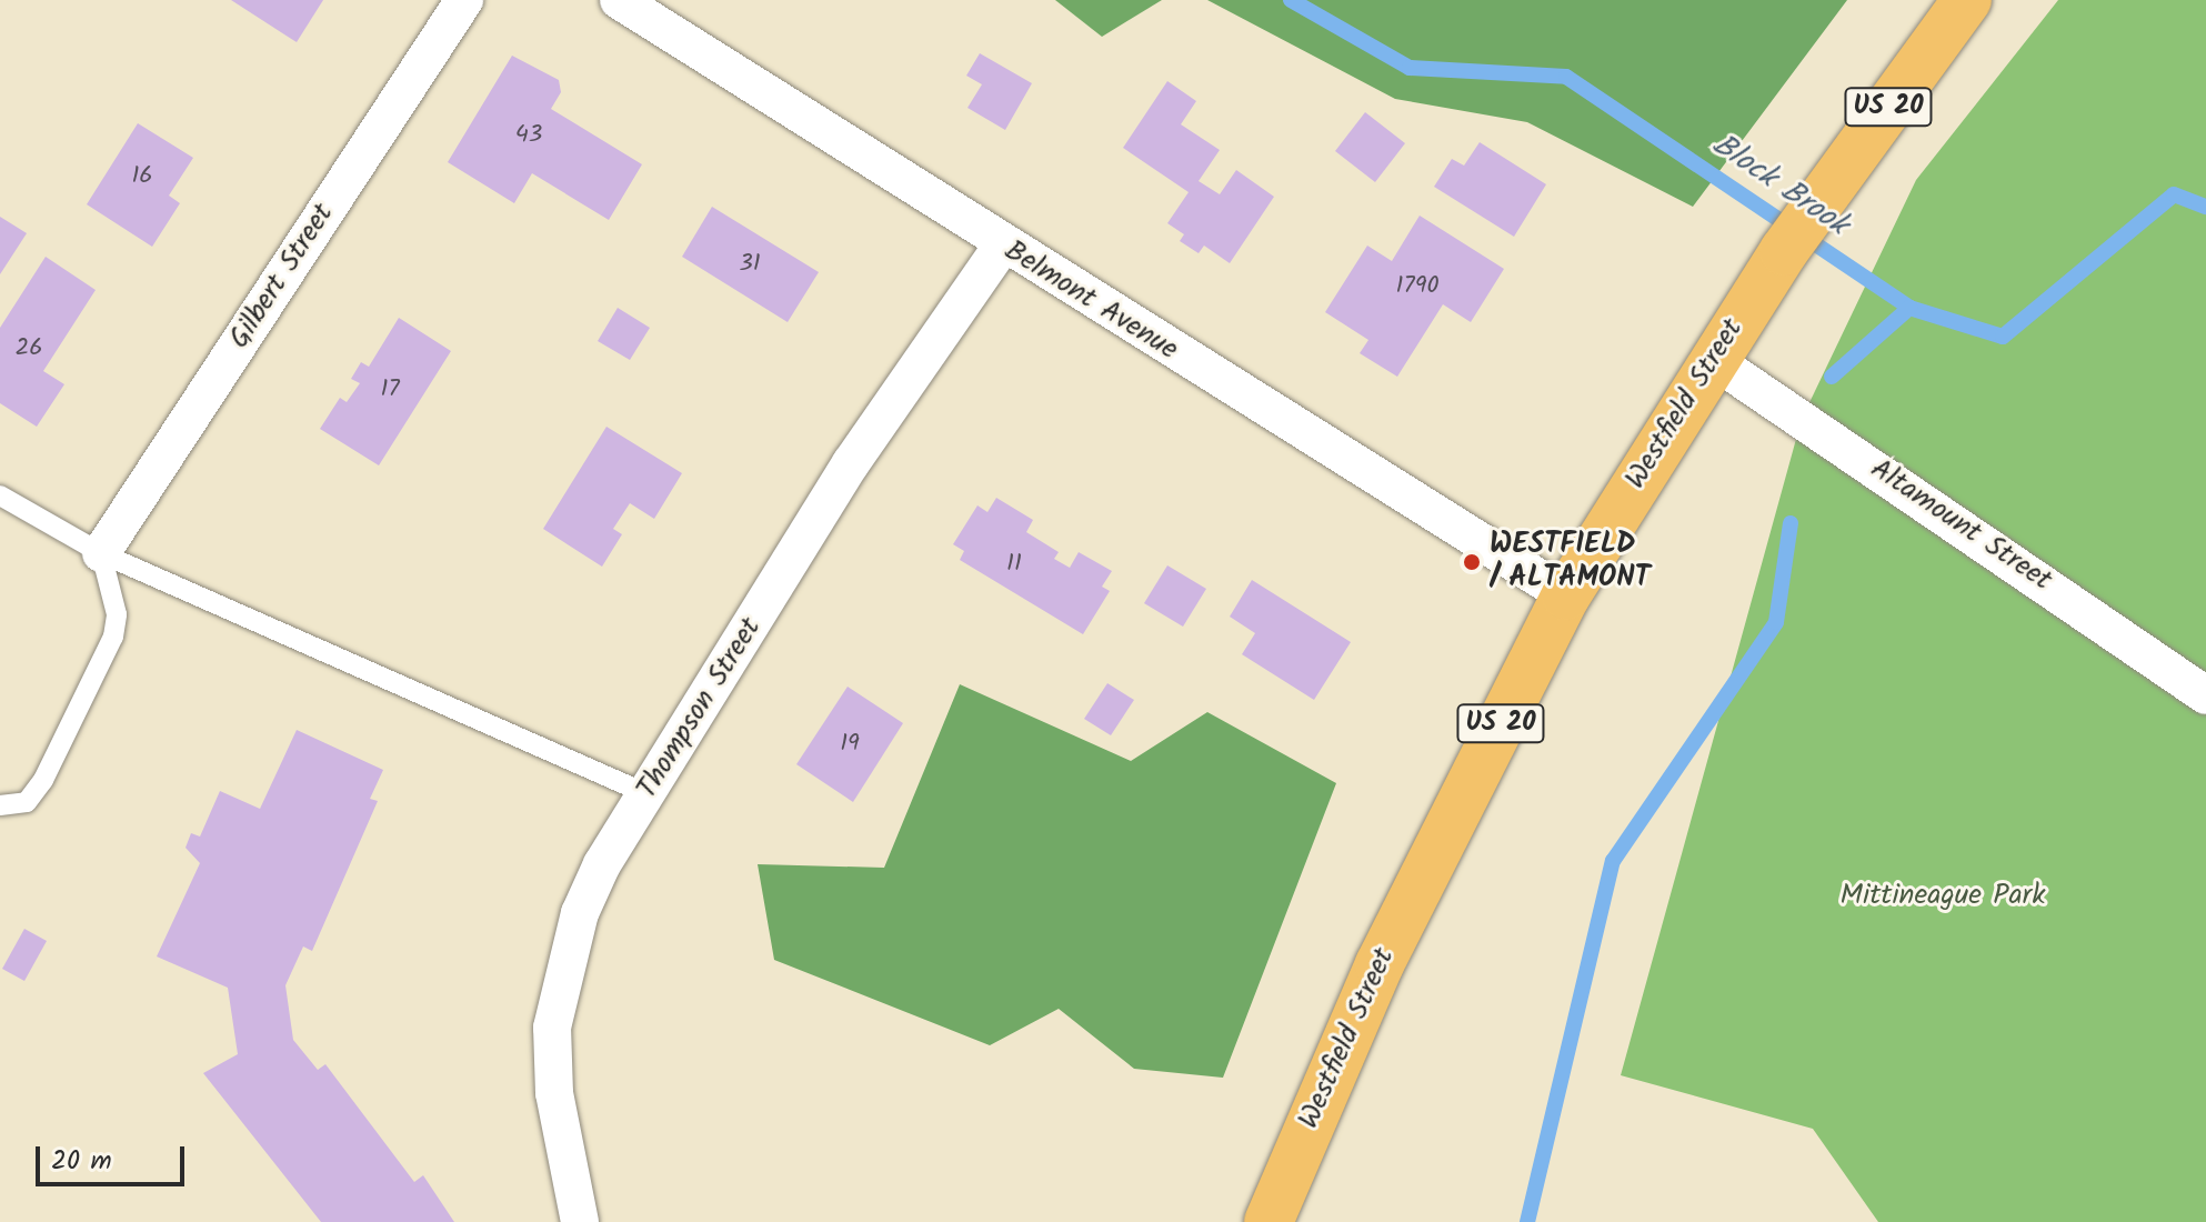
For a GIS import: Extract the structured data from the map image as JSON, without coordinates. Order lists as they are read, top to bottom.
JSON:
{
  "streets": {
    "main road": ["US 20", "Westfield Street"],
    "street": [
      "Gilbert Street",
      "Belmont Avenue",
      "Altamount Street",
      "Thompson Street"
    ]
  },
  "crossings": [
    ["Belmont Avenue", "Westfield Street"],
    ["Belmont Avenue", "Thompson Street"],
    ["Westfield Street", "Altamount Street"]
  ],
  "water": ["Block Brook"],
  "parks": ["Mittineague Park"],
  "places": ["WESTFIELD / ALTAMONT"],
  "house_numbers": [
    "43",
    "16",
    "31",
    "1790",
    "26",
    "17",
    "11",
    "19"
  ],
  "scale_bar": "20 m"
}
